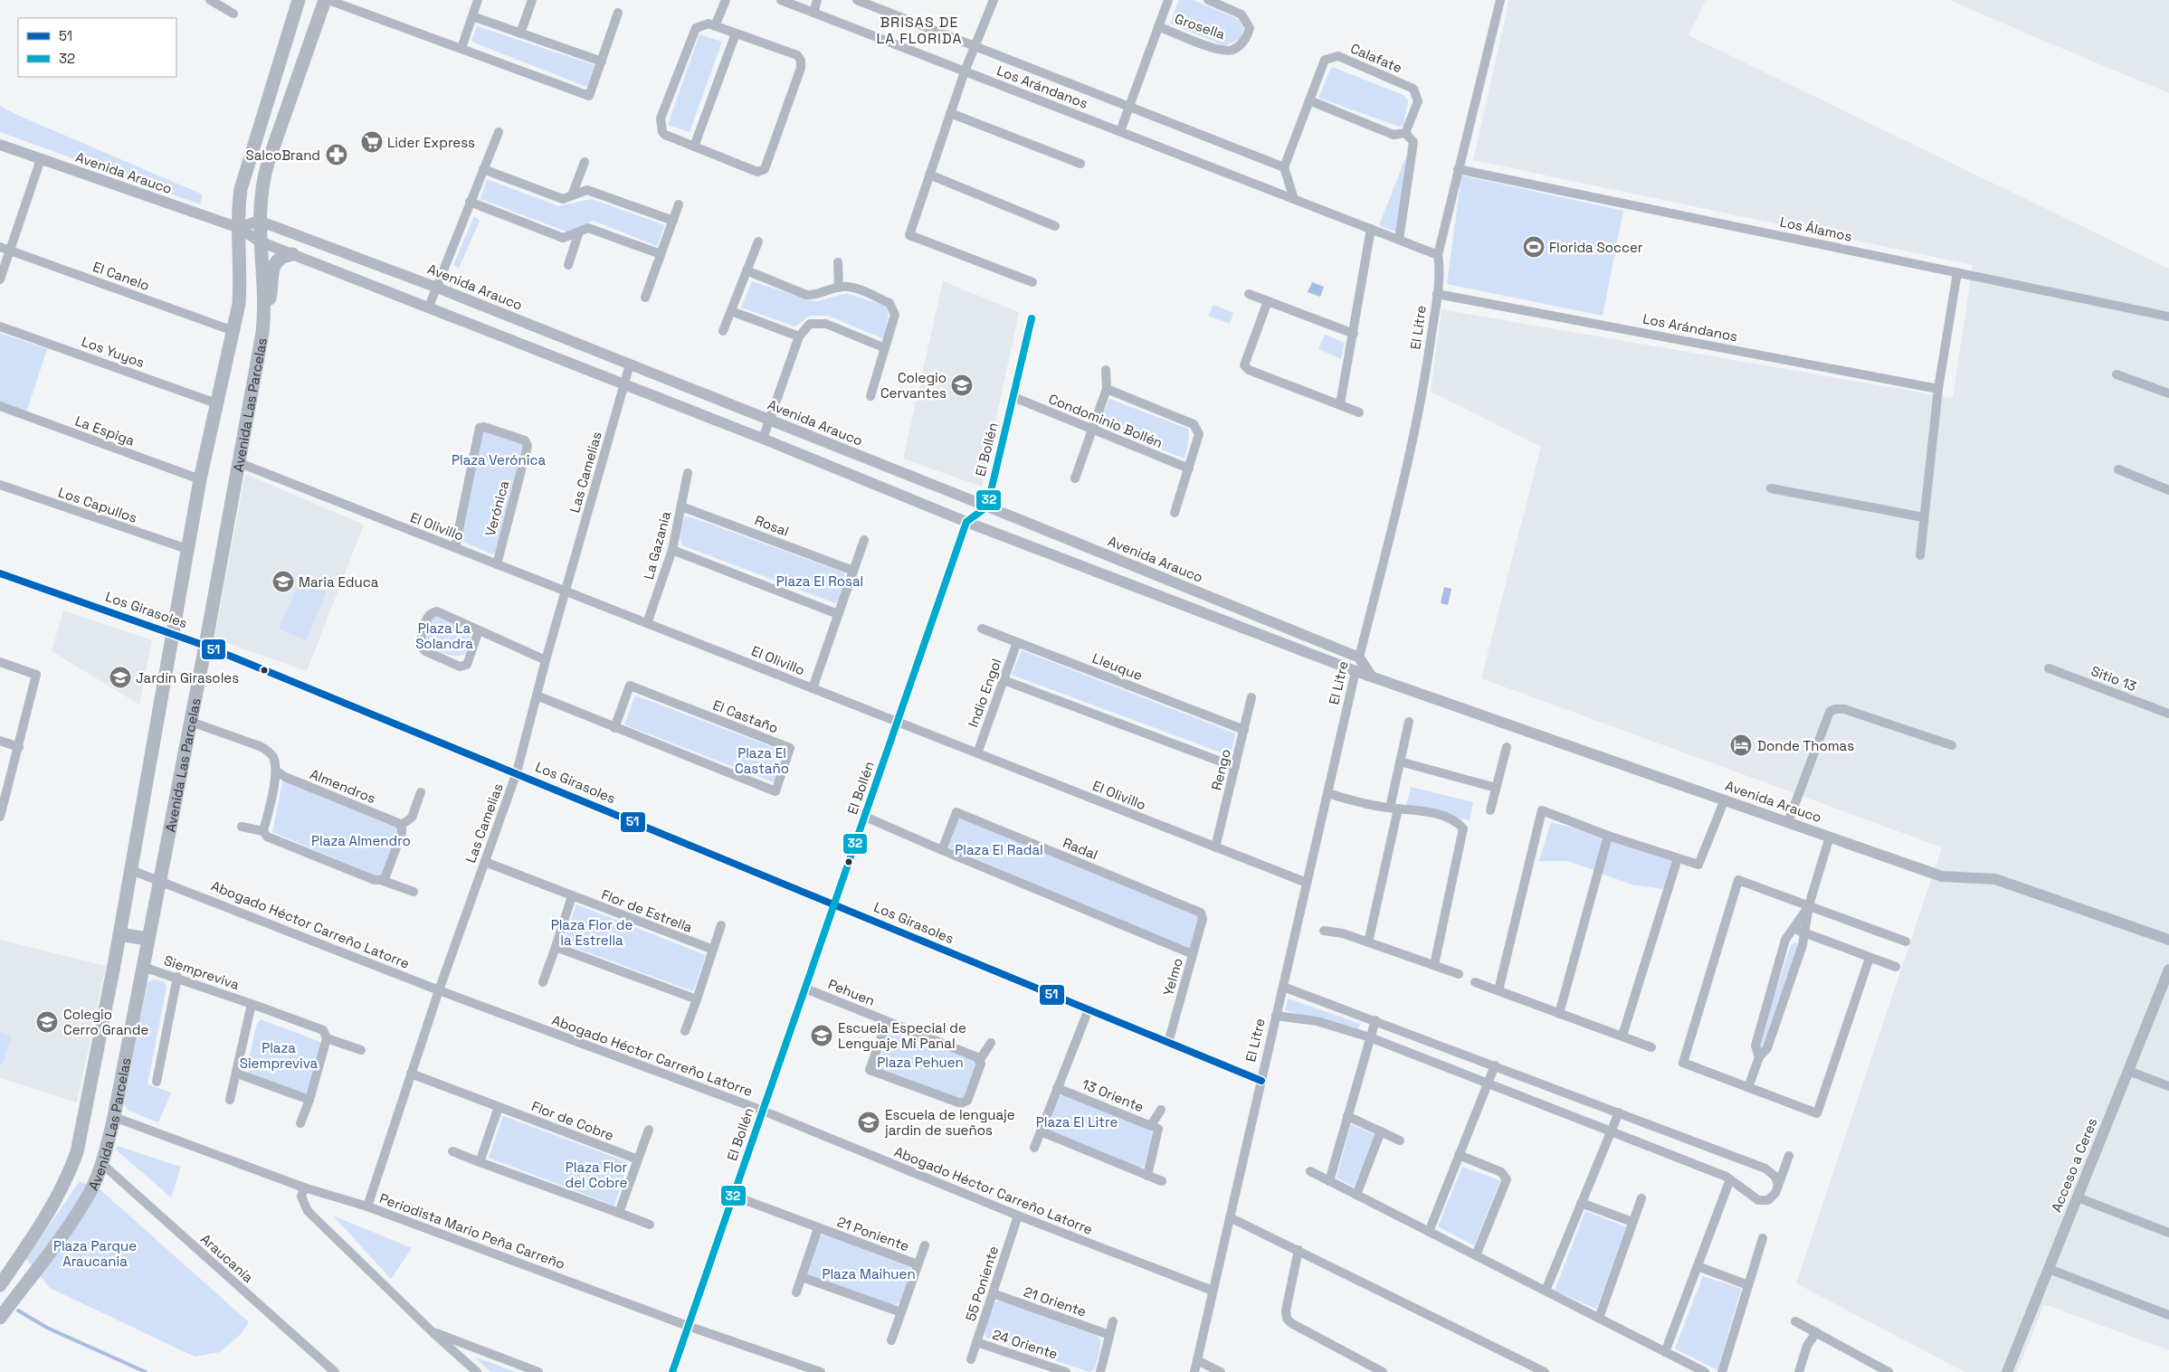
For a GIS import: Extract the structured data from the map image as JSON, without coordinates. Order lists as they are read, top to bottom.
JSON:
{
  "streets": {
    "main road": ["Avenida Las Parcelas"],
    "street": [
      "Grosella",
      "Calafate",
      "Los Arándanos",
      "Avenida Arauco",
      "Los Álamos",
      "El Canelo",
      "El Litre",
      "Los Yuyos",
      "Condominio Bollén",
      "La Espiga",
      "El Bollén",
      "Las Camelias",
      "Los Capullos",
      "Verónica",
      "Rosal",
      "El Olivillo",
      "La Gazania",
      "Los Girasoles",
      "Lleuque",
      "Sitio 13",
      "Indio Engol",
      "El Castaño",
      "Rengo",
      "Almendros",
      "Radal",
      "Flor de Estrella",
      "Abogado Héctor Carreño Latorre",
      "Siempreviva",
      "Yelmo",
      "Pehuen",
      "13 Oriente",
      "Flor de Cobre",
      "Acceso a Ceres",
      "Periodista Mario Peña Carreño",
      "21 Poniente",
      "Araucanía",
      "55 Poniente",
      "21 Oriente",
      "24 Oriente"
    ]
  },
  "crossings": [
    ["Grosella", "Los Arándanos"],
    ["Calafate", "Los Arándanos"],
    ["Los Arándanos", "El Litre"],
    ["Avenida Arauco", "El Litre"],
    ["Avenida Arauco", "Avenida Las Parcelas"],
    ["Avenida Arauco", "El Bollén"],
    ["Avenida Arauco", "Las Camelias"],
    ["Los Álamos", "El Litre"],
    ["El Canelo", "Avenida Las Parcelas"],
    ["El Litre", "El Olivillo"],
    ["El Litre", "Los Girasoles"],
    ["El Litre", "Abogado Héctor Carreño Latorre"],
    ["Los Yuyos", "Avenida Las Parcelas"],
    ["Avenida Las Parcelas", "La Espiga"],
    ["Avenida Las Parcelas", "Los Capullos"],
    ["Avenida Las Parcelas", "El Olivillo"],
    ["Avenida Las Parcelas", "Los Girasoles"],
    ["Avenida Las Parcelas", "Abogado Héctor Carreño Latorre"],
    ["Avenida Las Parcelas", "Siempreviva"],
    ["Avenida Las Parcelas", "Periodista Mario Peña Carreño"],
    ["Avenida Las Parcelas", "Araucanía"],
    ["Condominio Bollén", "El Bollén"],
    ["El Bollén", "El Olivillo"],
    ["El Bollén", "Los Girasoles"],
    ["El Bollén", "Abogado Héctor Carreño Latorre"],
    ["El Bollén", "Pehuen"],
    ["El Bollén", "Periodista Mario Peña Carreño"],
    ["El Bollén", "21 Poniente"],
    ["Las Camelias", "El Olivillo"],
    ["Las Camelias", "Los Girasoles"],
    ["Las Camelias", "El Castaño"],
    ["Las Camelias", "Flor de Estrella"],
    ["Las Camelias", "Abogado Héctor Carreño Latorre"],
    ["Las Camelias", "Flor de Cobre"],
    ["Las Camelias", "Periodista Mario Peña Carreño"],
    ["Verónica", "El Olivillo"],
    ["Rosal", "La Gazania"],
    ["El Olivillo", "La Gazania"],
    ["El Olivillo", "Indio Engol"],
    ["El Olivillo", "Rengo"],
    ["Los Girasoles", "Yelmo"],
    ["Lleuque", "Indio Engol"],
    ["Lleuque", "Rengo"],
    ["Radal", "Yelmo"],
    ["Abogado Héctor Carreño Latorre", "55 Poniente"],
    ["55 Poniente", "21 Oriente"],
    ["55 Poniente", "24 Oriente"]
  ],
  "districts": ["BRISAS DE LA FLORIDA"],
  "parks": [
    "Plaza Verónica",
    "Plaza El Rosal",
    "Plaza La Solandra",
    "Plaza El Castaño",
    "Plaza Almendro",
    "Plaza El Radal",
    "Plaza Flor de la Estrella",
    "Plaza Siempreviva",
    "Plaza Pehuen",
    "Plaza El Litre",
    "Plaza Flor del Cobre",
    "Plaza Parque Araucania",
    "Plaza Maihuen"
  ],
  "places": {
    "supermarket": ["Lider Express"],
    "pharmacy": ["SalcoBrand"],
    "sports": ["Florida Soccer"],
    "school or university": [
      "Colegio Cervantes",
      "Maria Educa",
      "Jardín Girasoles",
      "Colegio Cerro Grande",
      "Escuela Especial de Lenguaje Mi Panal",
      "Escuela de lenguaje jardin de sueños"
    ],
    "hotel": ["Donde Thomas"]
  },
  "lines": ["transit line 32", "transit line 51"],
  "legend": ["51", "32"]
}
